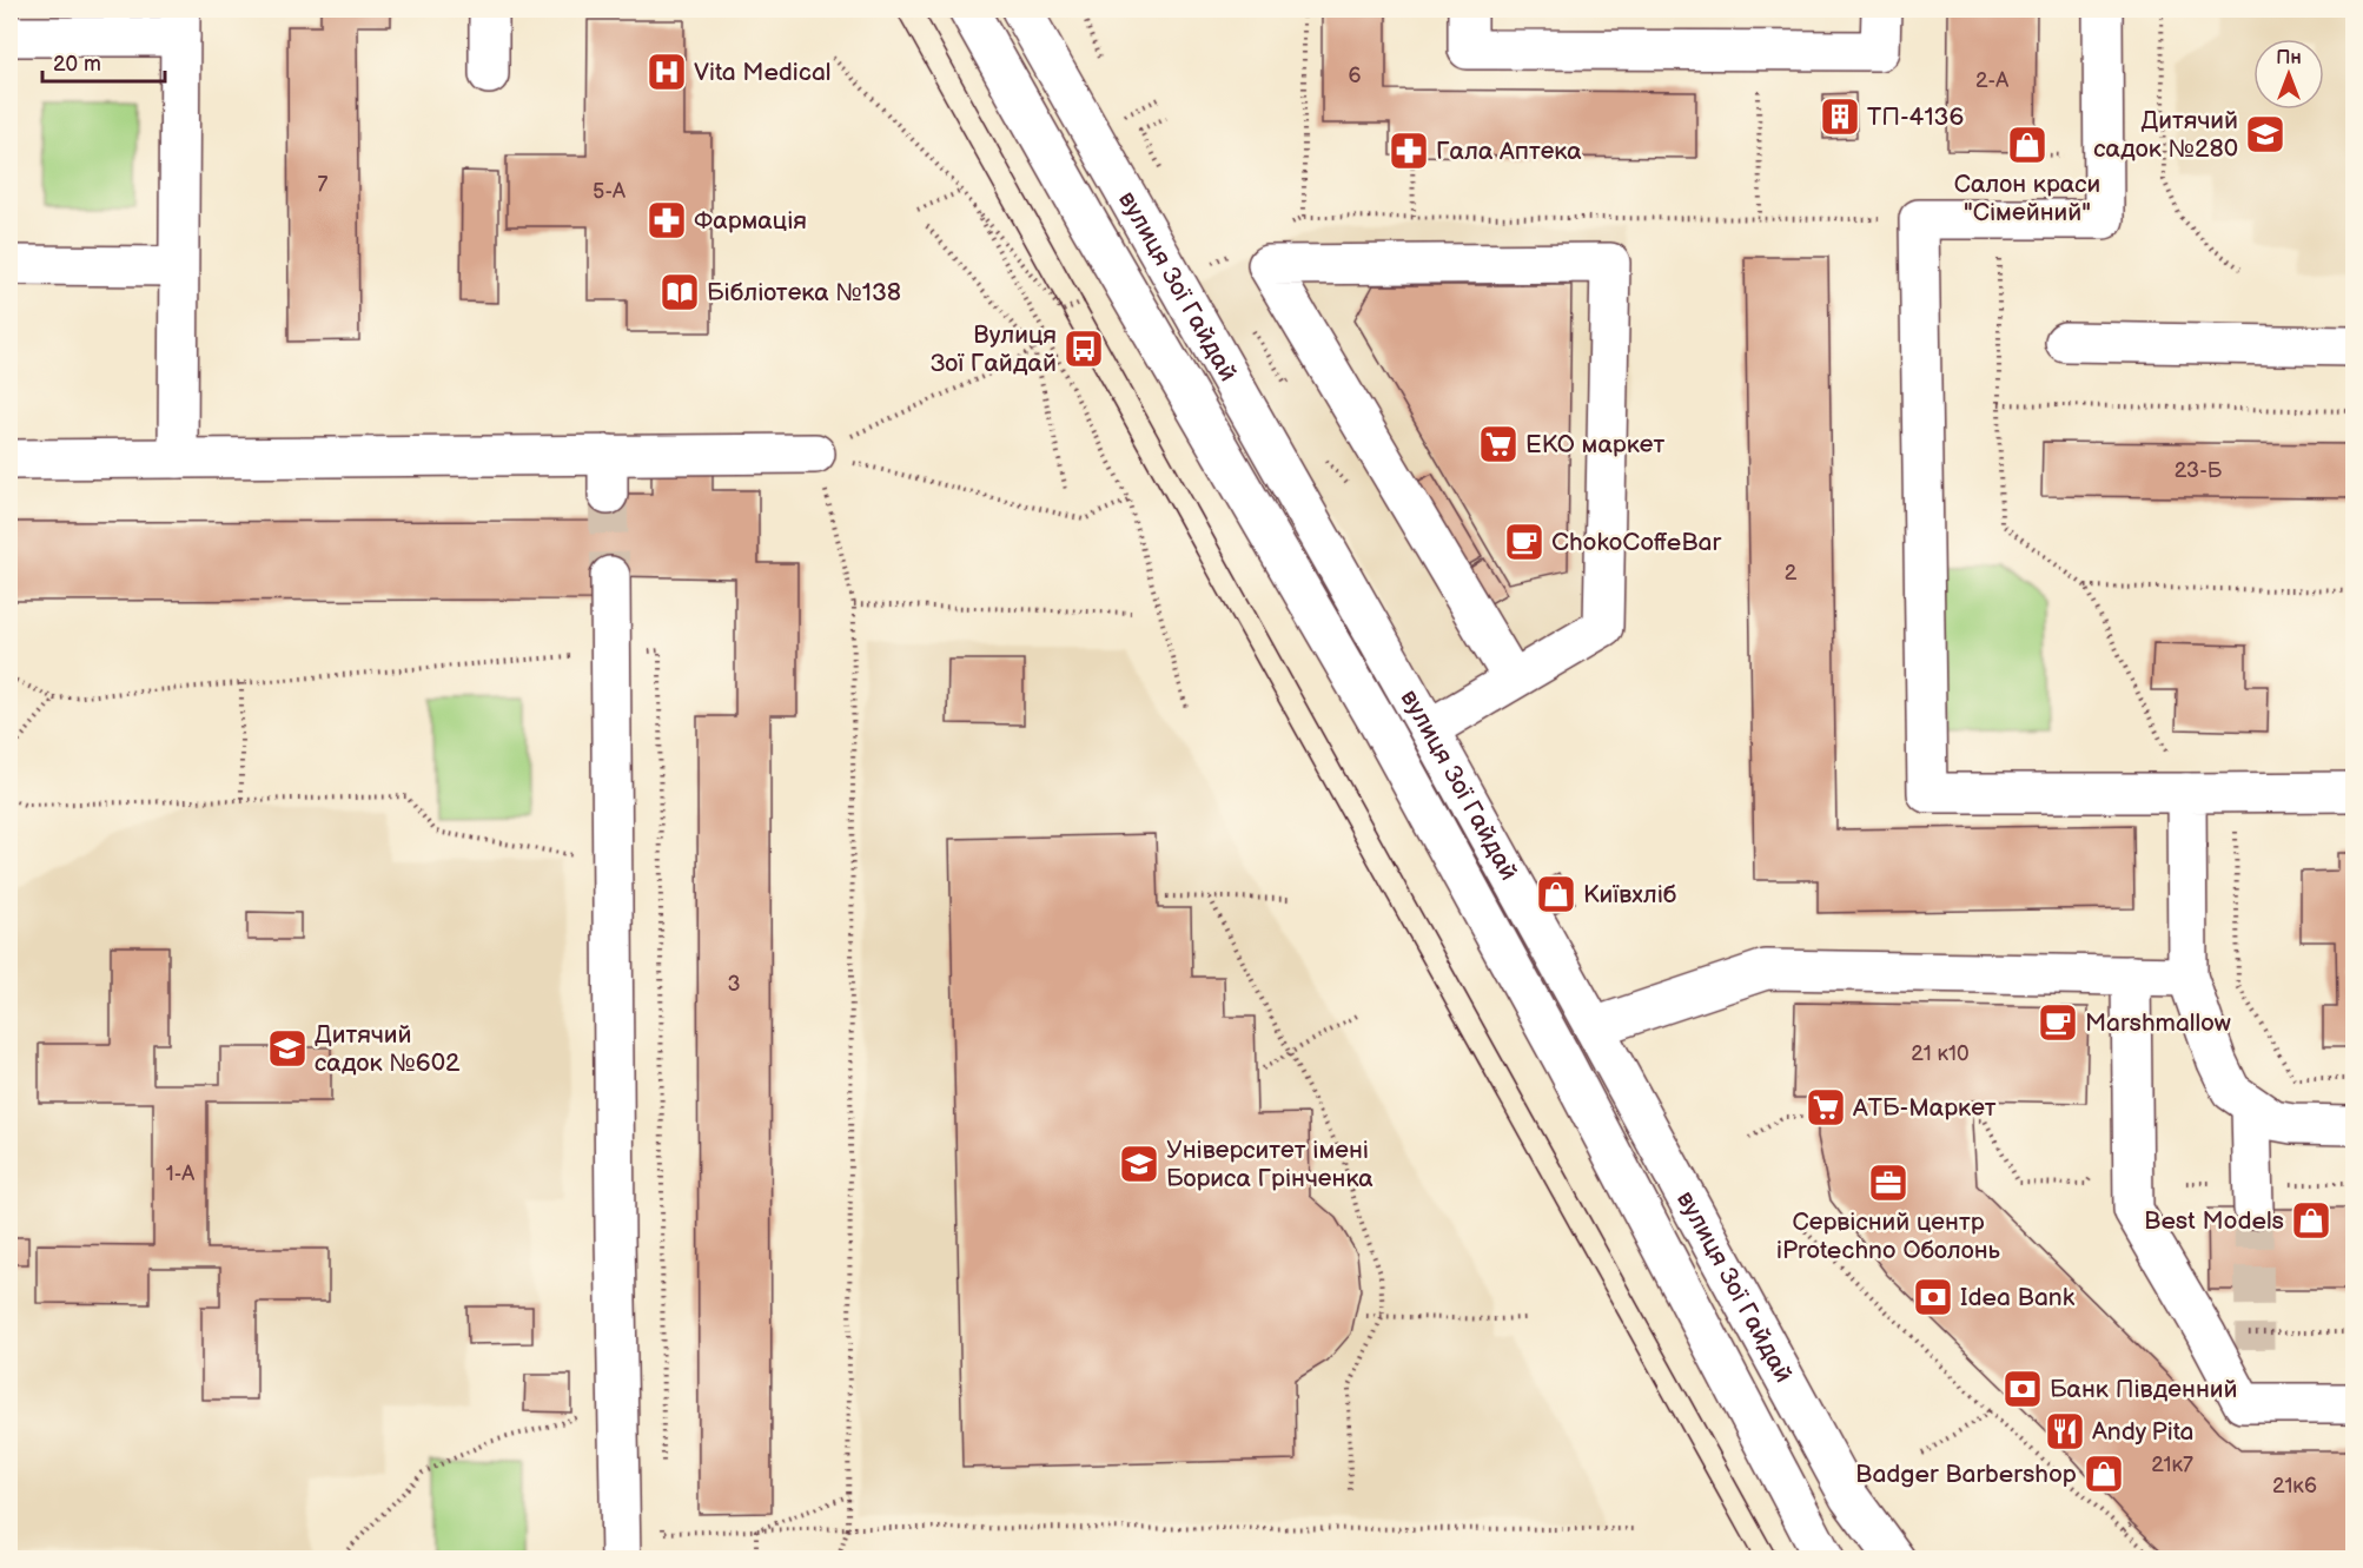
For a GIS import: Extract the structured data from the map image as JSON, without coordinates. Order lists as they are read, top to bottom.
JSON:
{
  "streets": {
    "main road": ["вулиця Зої Гайдай"]
  },
  "places": {
    "hospital": ["Vita Medical"],
    "building": ["ТП-4136"],
    "school or university": ["Дитячий садок №280", "Дитячий садок №602", "Університет імені Бориса Грінченка"],
    "shop": [
      "Салон краси \"Сімейний\"",
      "Київхліб",
      "Best Models",
      "Badger Barbershop"
    ],
    "pharmacy": ["Гала Аптека", "Фармація"],
    "library": ["Бібліотека №138"],
    "bus stop": ["Вулиця Зої Гайдай"],
    "supermarket": ["ЕКО маркет", "АТБ-Маркет"],
    "cafe": ["ChokoCoffeBar", "Marshmallow"],
    "office": ["Сервісний центр iProtechno Оболонь"],
    "bank": ["Idea Bank", "Банк Південний"],
    "restaurant": ["Andy Pita"]
  },
  "house_numbers": [
    "6",
    "2-А",
    "7",
    "5-А",
    "23-Б",
    "2",
    "3",
    "21 к10",
    "1-А",
    "21к7",
    "21к6"
  ],
  "scale_bar": "20 m",
  "north": "top"
}
